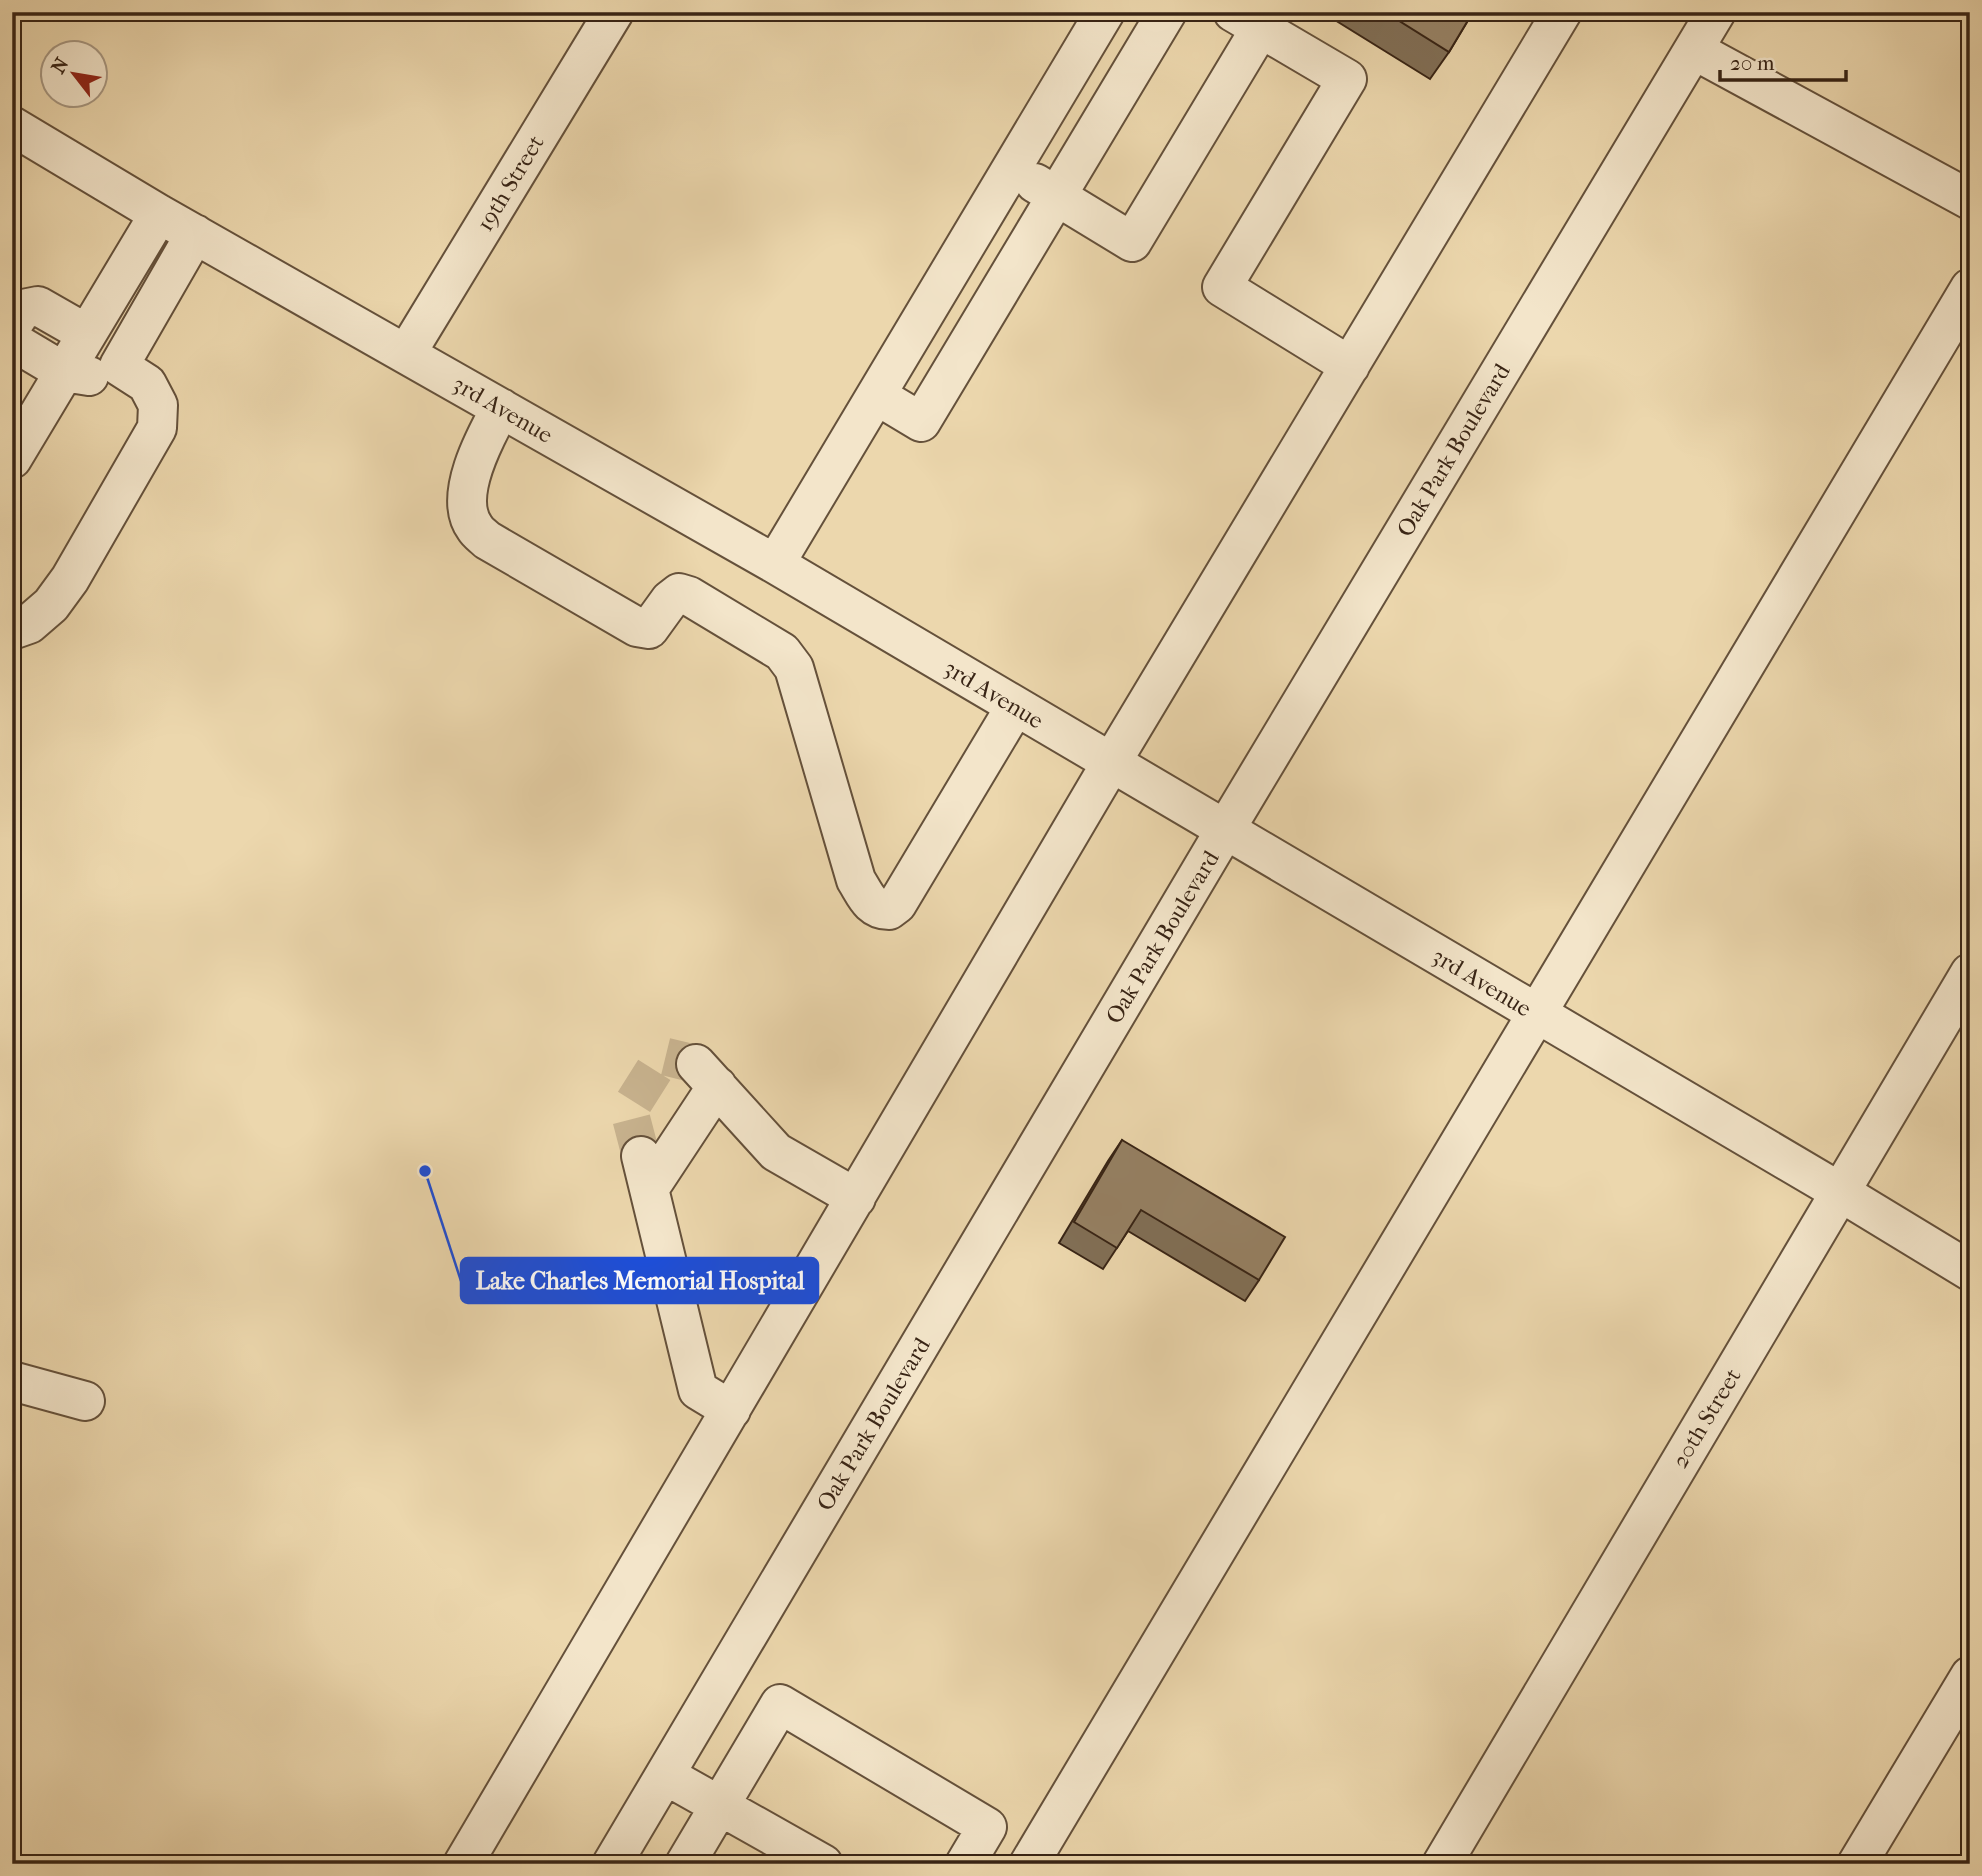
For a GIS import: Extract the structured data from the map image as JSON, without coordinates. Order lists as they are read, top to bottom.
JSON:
{
  "streets": {
    "street": [
      "19th Street",
      "3rd Avenue",
      "Oak Park Boulevard",
      "20th Street"
    ]
  },
  "crossings": [
    ["19th Street", "3rd Avenue"],
    ["3rd Avenue", "Oak Park Boulevard"],
    ["3rd Avenue", "20th Street"]
  ],
  "places": ["Lake Charles Memorial Hospital"],
  "scale_bar": "20 m",
  "north": "top left"
}
